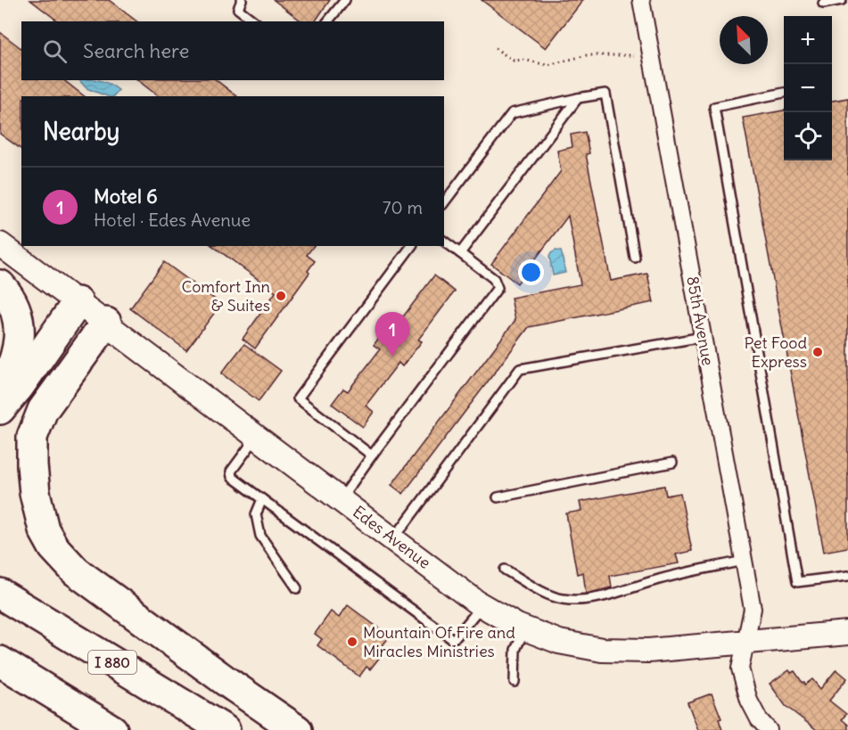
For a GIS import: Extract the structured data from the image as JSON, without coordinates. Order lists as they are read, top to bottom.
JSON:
{
  "streets": {
    "highway": ["I 880"],
    "street": ["85th Avenue", "Edes Avenue"]
  },
  "crossings": [
    ["85th Avenue", "Edes Avenue"]
  ],
  "places": ["Comfort Inn & Suites", "Pet Food Express", "Mountain Of Fire and Miracles Ministries"],
  "north": "top left",
  "page": {
    "map_buttons": ["+", "−"],
    "search": "Search here",
    "heading": "Nearby",
    "list": [
      {
        "mark": "1",
        "name": "Motel 6",
        "note": "Hotel · Edes Avenue",
        "value": "70 m"
      }
    ],
    "pins": "1"
  }
}
